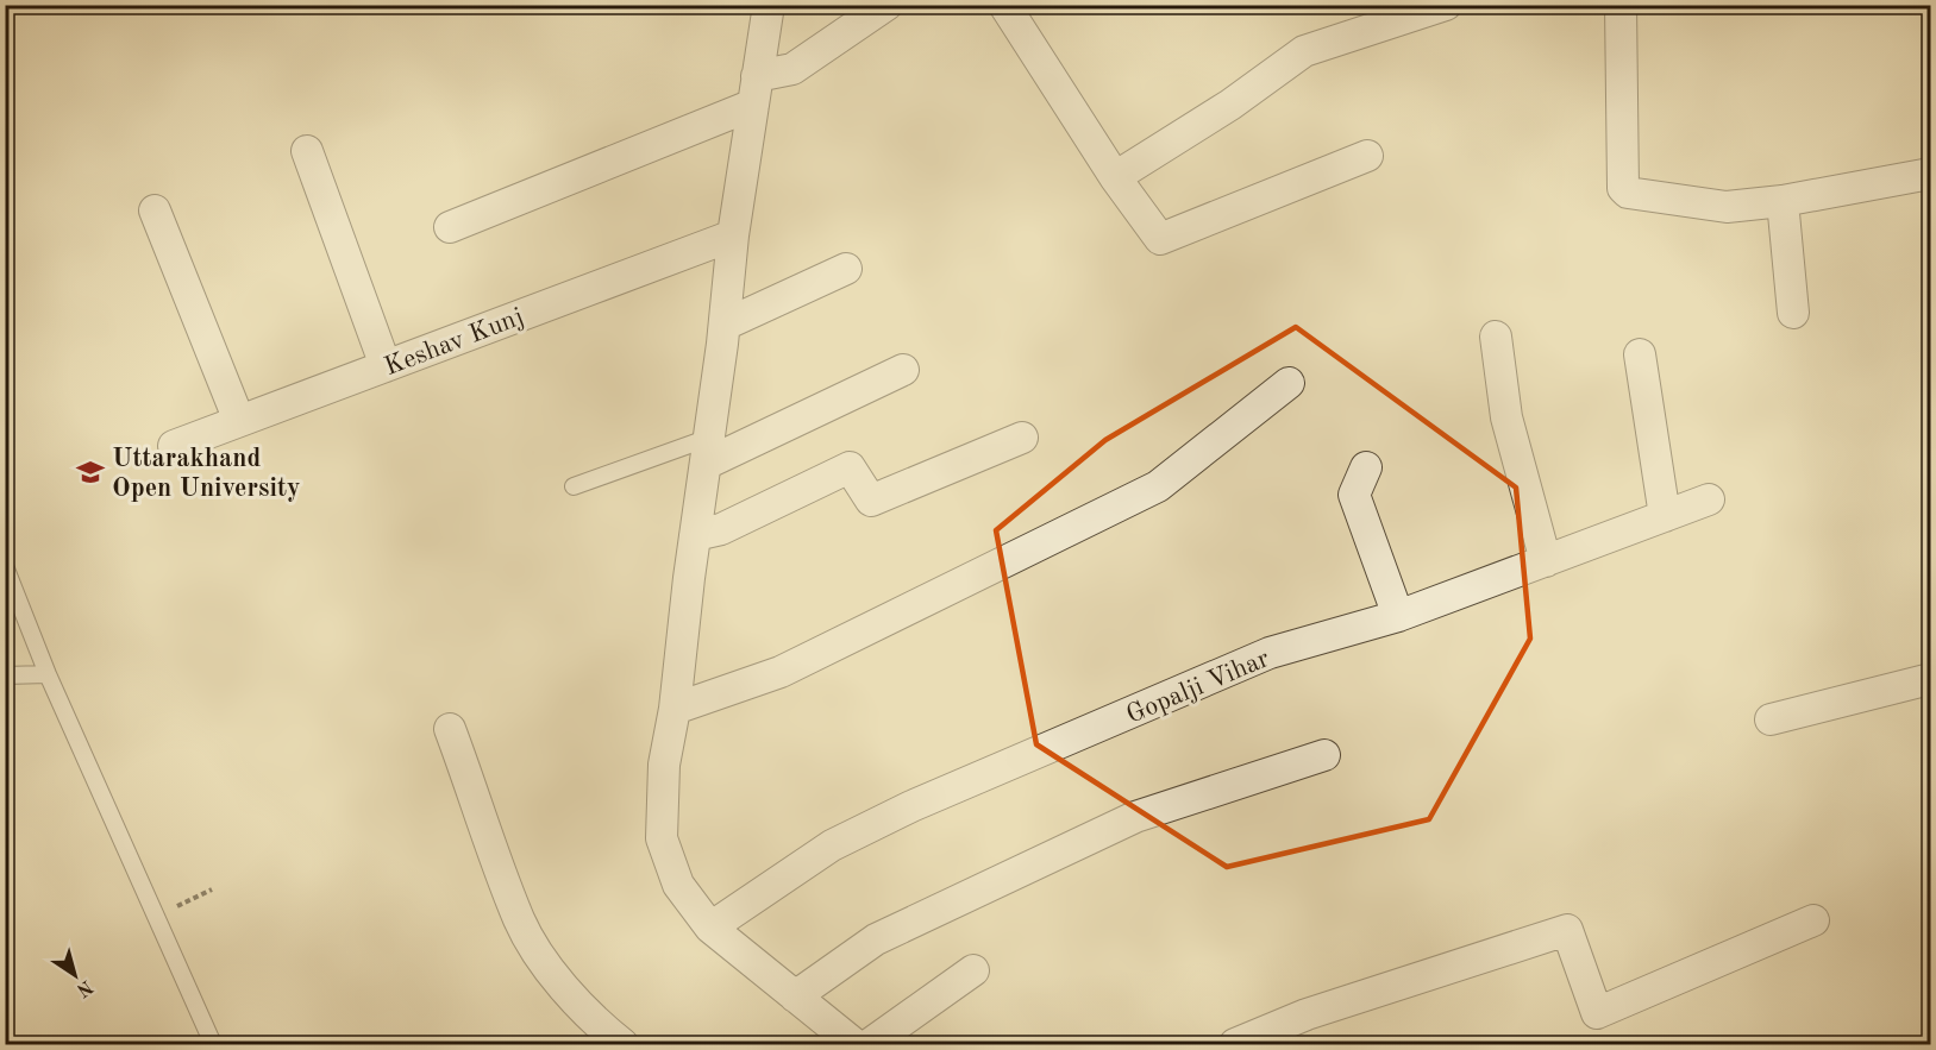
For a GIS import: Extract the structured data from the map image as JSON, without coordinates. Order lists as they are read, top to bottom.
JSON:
{
  "streets": {
    "street": ["Keshav Kunj", "Gopalji Vihar"]
  },
  "places": {
    "school or university": ["Uttarakhand Open University"]
  },
  "north": "bottom right"
}
